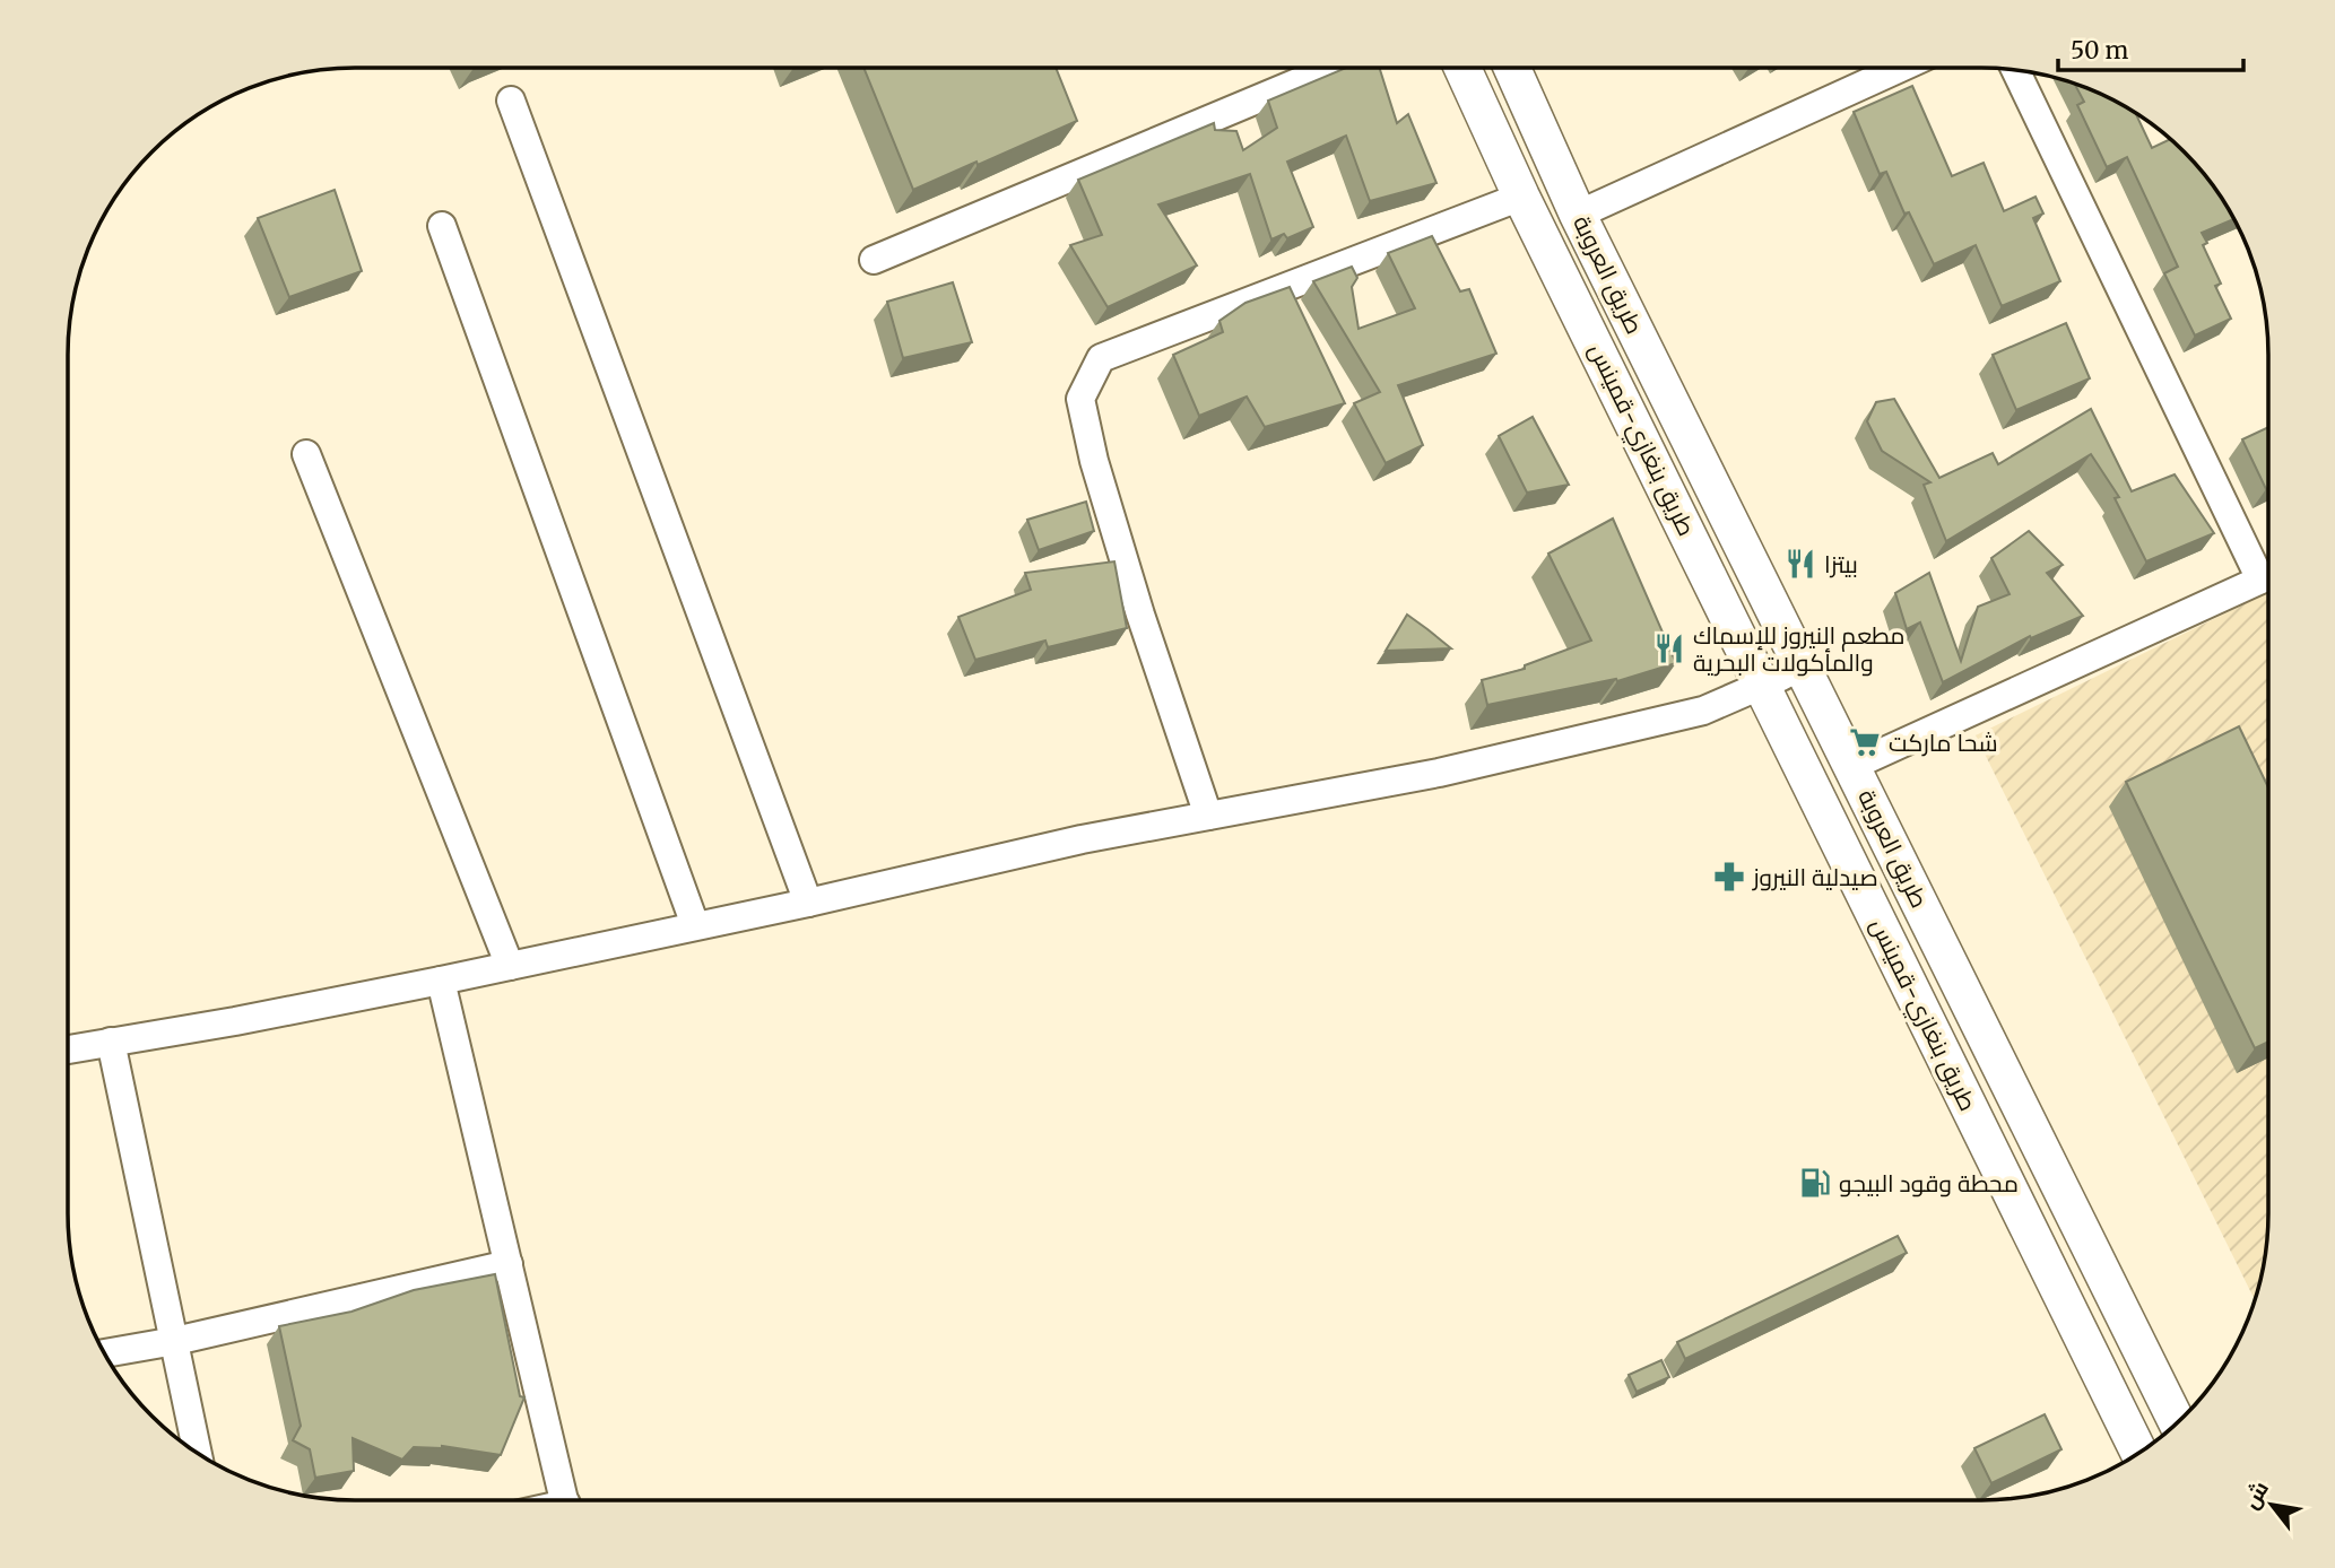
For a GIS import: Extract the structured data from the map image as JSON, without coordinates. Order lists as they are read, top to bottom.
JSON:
{
  "streets": {
    "main road": ["طريق العروبة", "طريق بنغازي-قمينس"]
  },
  "places": {
    "restaurant": ["بيتزا", "مطعم النيروز للإسماك والمأكولات البحرية"],
    "supermarket": ["شحا ماركت"],
    "pharmacy": ["صيدلية النيروز"],
    "fuel station": ["محطة وقود البيجو"]
  },
  "scale_bar": "50 m",
  "north": "top left"
}
